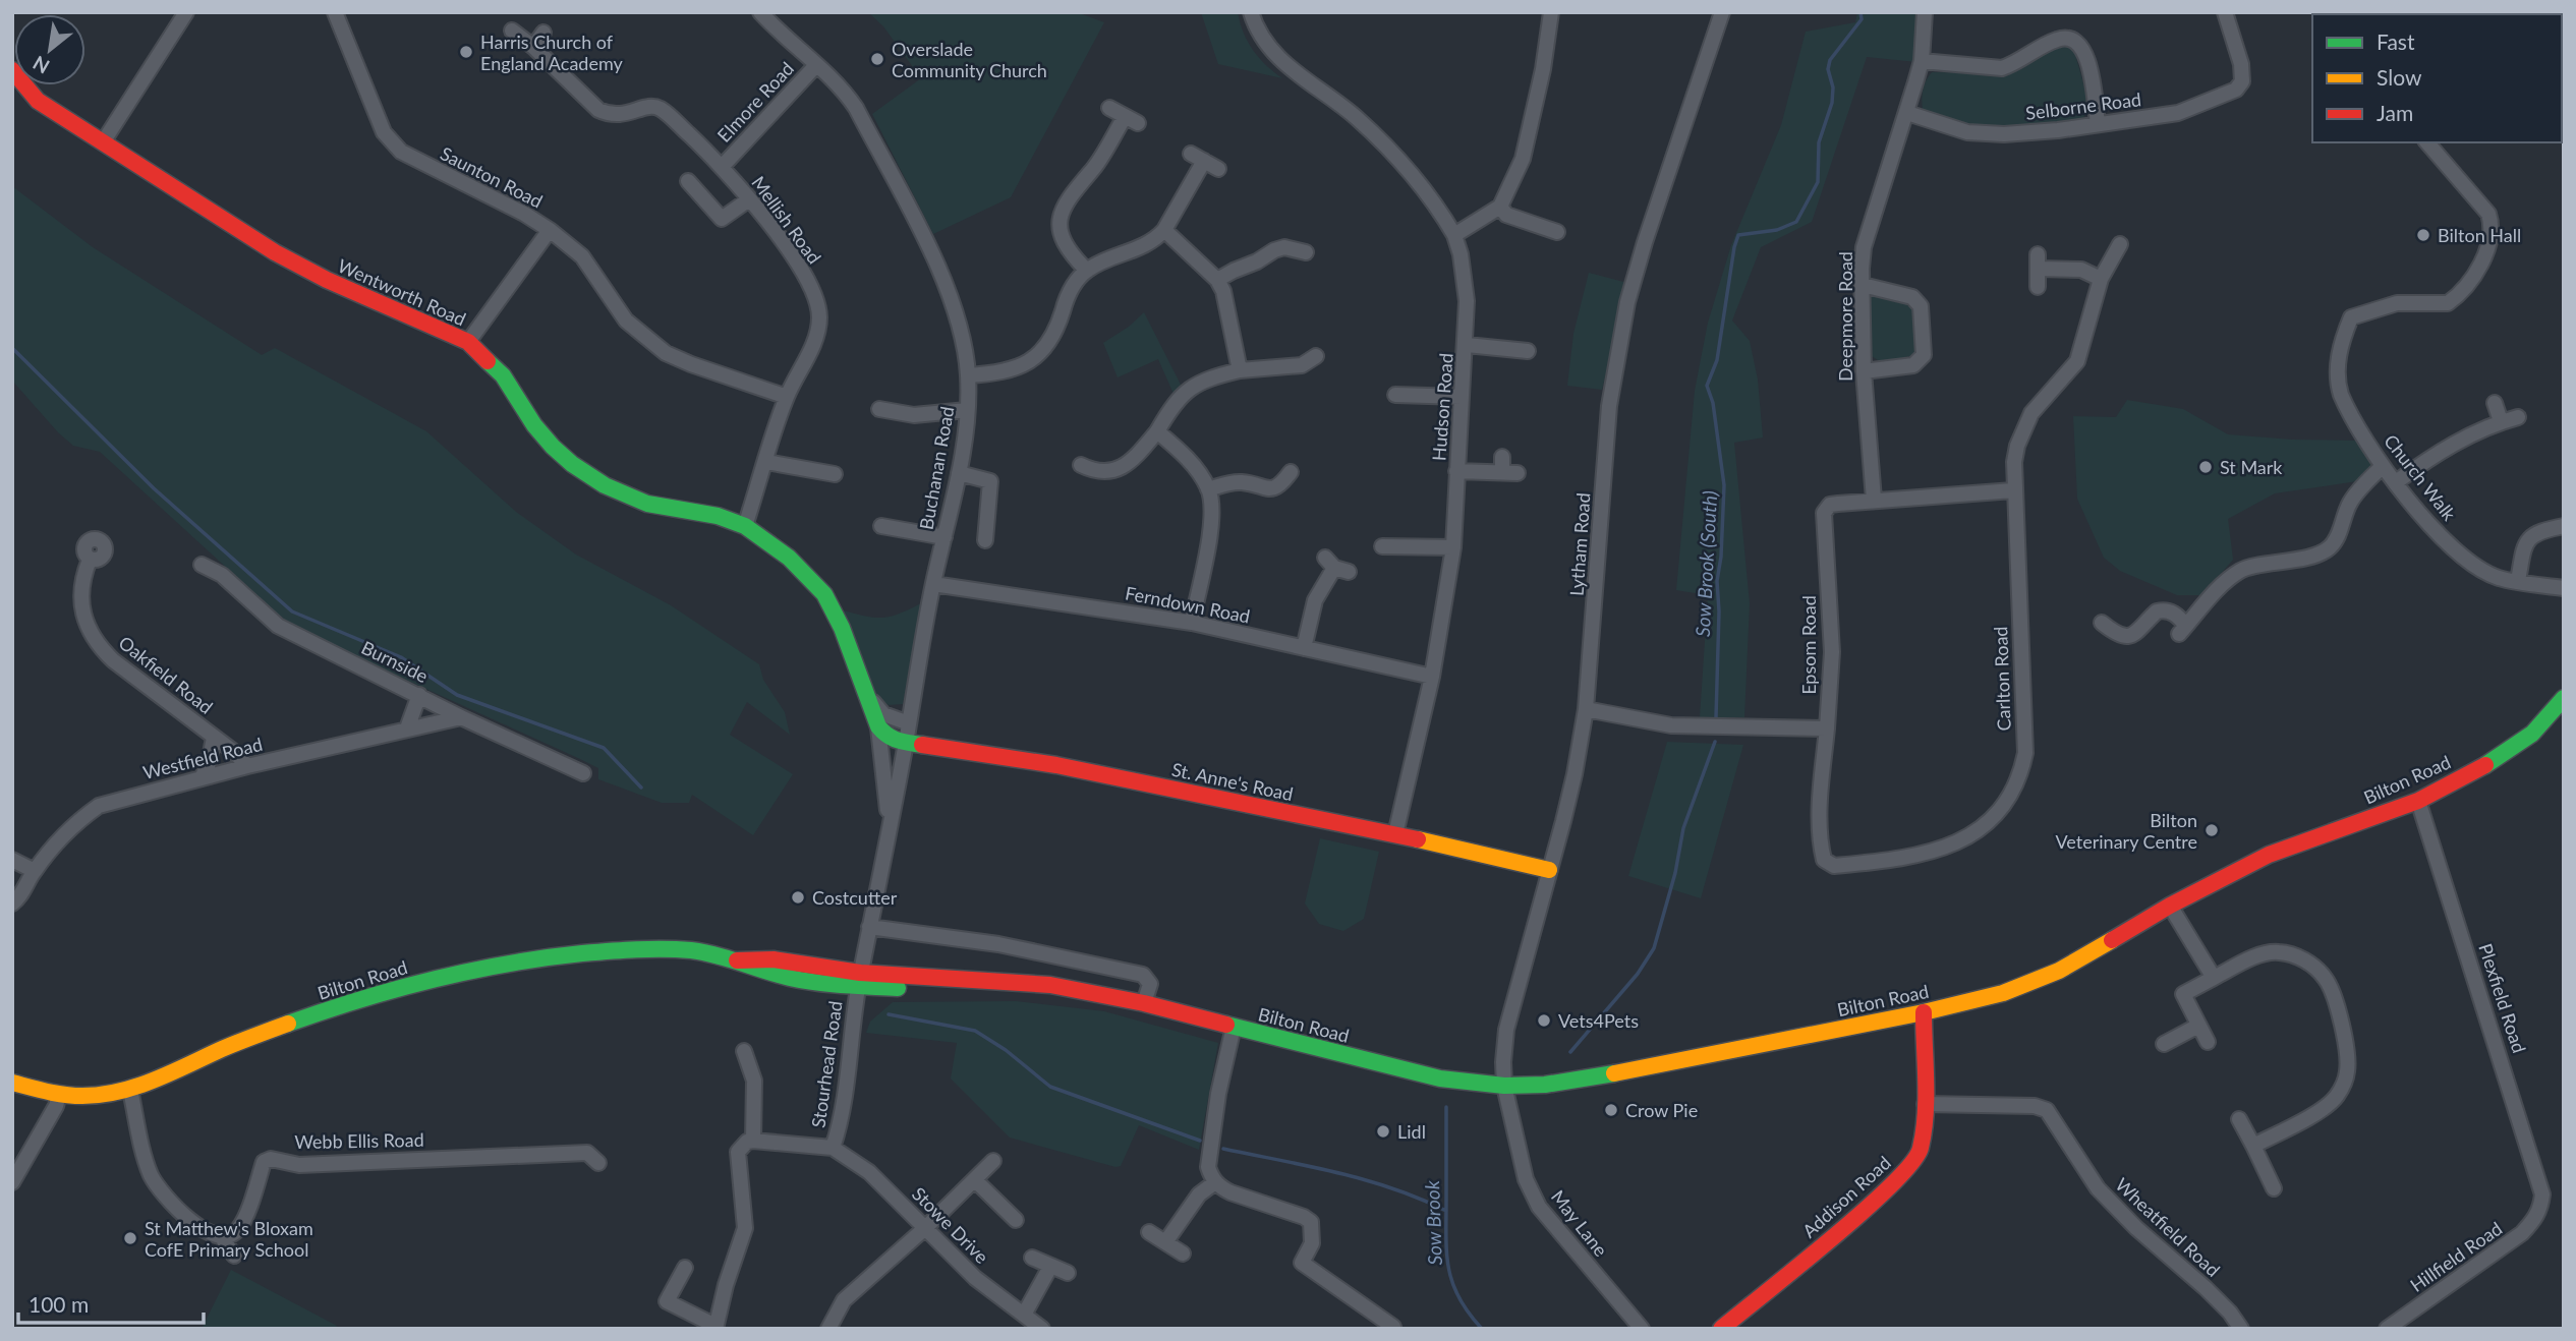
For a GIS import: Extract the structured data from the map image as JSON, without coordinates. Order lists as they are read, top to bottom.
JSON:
{
  "streets": {
    "main road": [
      "Wentworth Road",
      "Bilton Road",
      "St. Anne's Road",
      "Addison Road"
    ],
    "street": [
      "Elmore Road",
      "Selborne Road",
      "Saunton Road",
      "Mellish Road",
      "Deepmore Road",
      "Hudson Road",
      "Buchanan Road",
      "Church Walk",
      "Lytham Road",
      "Ferndown Road",
      "Epsom Road",
      "Burnside",
      "Oakfield Road",
      "Carlton Road",
      "Westfield Road",
      "Plexfield Road",
      "Stourhead Road",
      "Webb Ellis Road",
      "May Lane",
      "Stowe Drive",
      "Wheatfield Road",
      "Hillfield Road"
    ]
  },
  "crossings": [
    ["Elmore Road", "Mellish Road"],
    ["Elmore Road", "Buchanan Road"],
    ["Selborne Road", "Deepmore Road"],
    ["Saunton Road", "Mellish Road"],
    ["Mellish Road", "Wentworth Road"],
    ["Deepmore Road", "Epsom Road"],
    ["Hudson Road", "Ferndown Road"],
    ["Hudson Road", "St. Anne's Road"],
    ["Buchanan Road", "Ferndown Road"],
    ["Buchanan Road", "Bilton Road"],
    ["Buchanan Road", "St. Anne's Road"],
    ["Buchanan Road", "Stourhead Road"],
    ["Lytham Road", "Bilton Road"],
    ["Lytham Road", "St. Anne's Road"],
    ["Lytham Road", "May Lane"],
    ["Epsom Road", "Carlton Road"],
    ["Burnside", "Westfield Road"],
    ["Oakfield Road", "Westfield Road"],
    ["Bilton Road", "Plexfield Road"],
    ["Bilton Road", "Stourhead Road"],
    ["Bilton Road", "Addison Road"],
    ["Bilton Road", "May Lane"],
    ["Plexfield Road", "Hillfield Road"],
    ["Stourhead Road", "Stowe Drive"],
    ["Addison Road", "Wheatfield Road"]
  ],
  "water": ["Sow Brook (South)", "Sow Brook"],
  "places": [
    "Harris Church of England Academy",
    "Overslade Community Church",
    "Bilton Hall",
    "St Mark",
    "Bilton Veterinary Centre",
    "Costcutter",
    "Vets4Pets",
    "Crow Pie",
    "Lidl",
    "St Matthew's Bloxam CofE Primary School"
  ],
  "legend": ["Fast", "Slow", "Jam"],
  "scale_bar": "100 m",
  "north": "bottom left"
}
